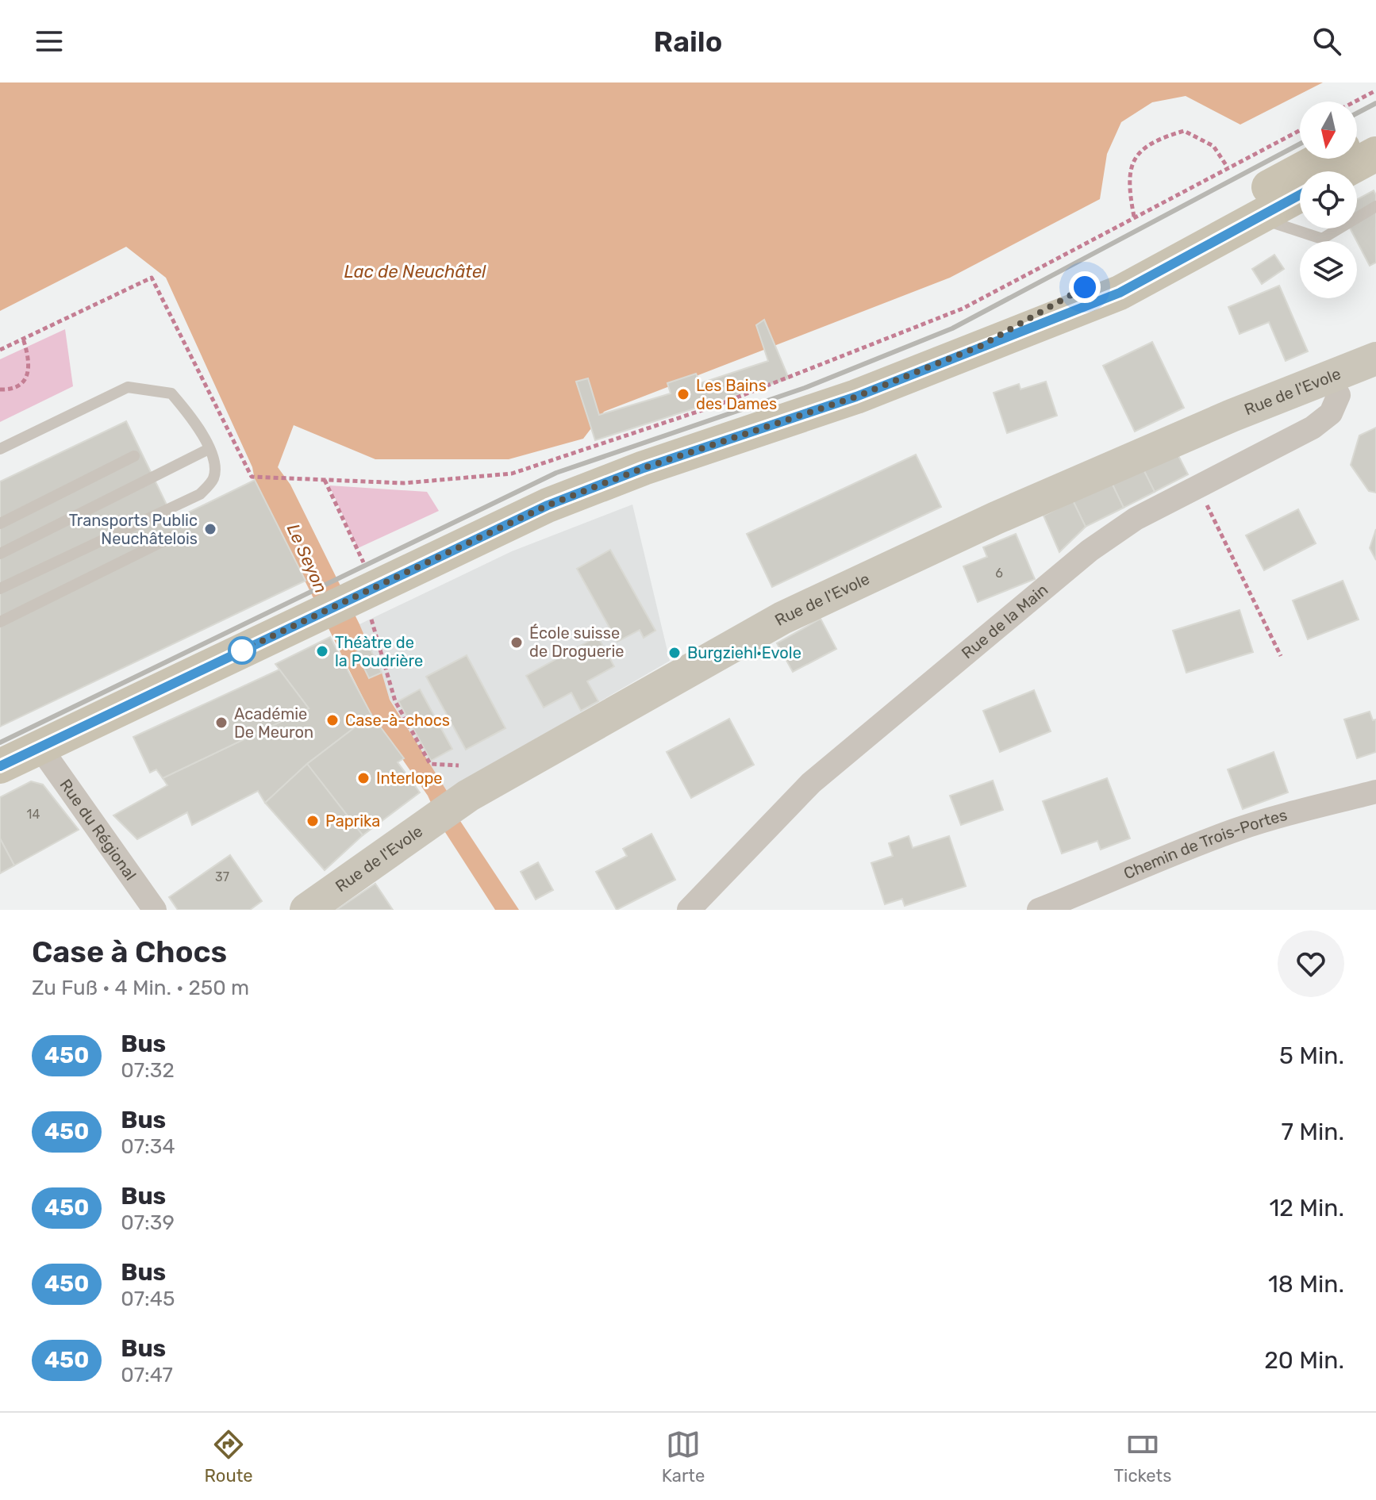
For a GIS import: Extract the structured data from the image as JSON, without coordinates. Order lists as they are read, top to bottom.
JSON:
{
  "streets": {
    "street": [
      "Rue de l'Evole",
      "Rue de la Main",
      "Rue du Régional",
      "Chemin de Trois-Portes"
    ]
  },
  "crossings": [
    ["Rue de l'Evole", "Rue de la Main"]
  ],
  "water": ["Lac de Neuchâtel", "Le Seyon"],
  "places": [
    "Les Bains des Dames",
    "Transports Public Neuchâtelois",
    "École suisse de Droguerie",
    "Théàtre de la Poudrière",
    "Burgziehl·Evole",
    "Case-à-chocs",
    "Académie De Meuron",
    "Interlope",
    "Paprika"
  ],
  "lines": ["bus line 450"],
  "house_numbers": ["6", "14", "37"],
  "north": "bottom",
  "page": {
    "header": "Railo",
    "heading": ["Case à Chocs", "Zu Fuß · 4 Min. · 250 m"],
    "list": [
      {
        "mark": "450",
        "name": "Bus",
        "note": "07:32",
        "value": "5 Min."
      },
      {
        "mark": "450",
        "name": "Bus",
        "note": "07:34",
        "value": "7 Min."
      },
      {
        "mark": "450",
        "name": "Bus",
        "note": "07:39",
        "value": "12 Min."
      },
      {
        "mark": "450",
        "name": "Bus",
        "note": "07:45",
        "value": "18 Min."
      },
      {
        "mark": "450",
        "name": "Bus",
        "note": "07:47",
        "value": "20 Min."
      }
    ],
    "tabs": ["Route", "Karte", "Tickets"]
  }
}
